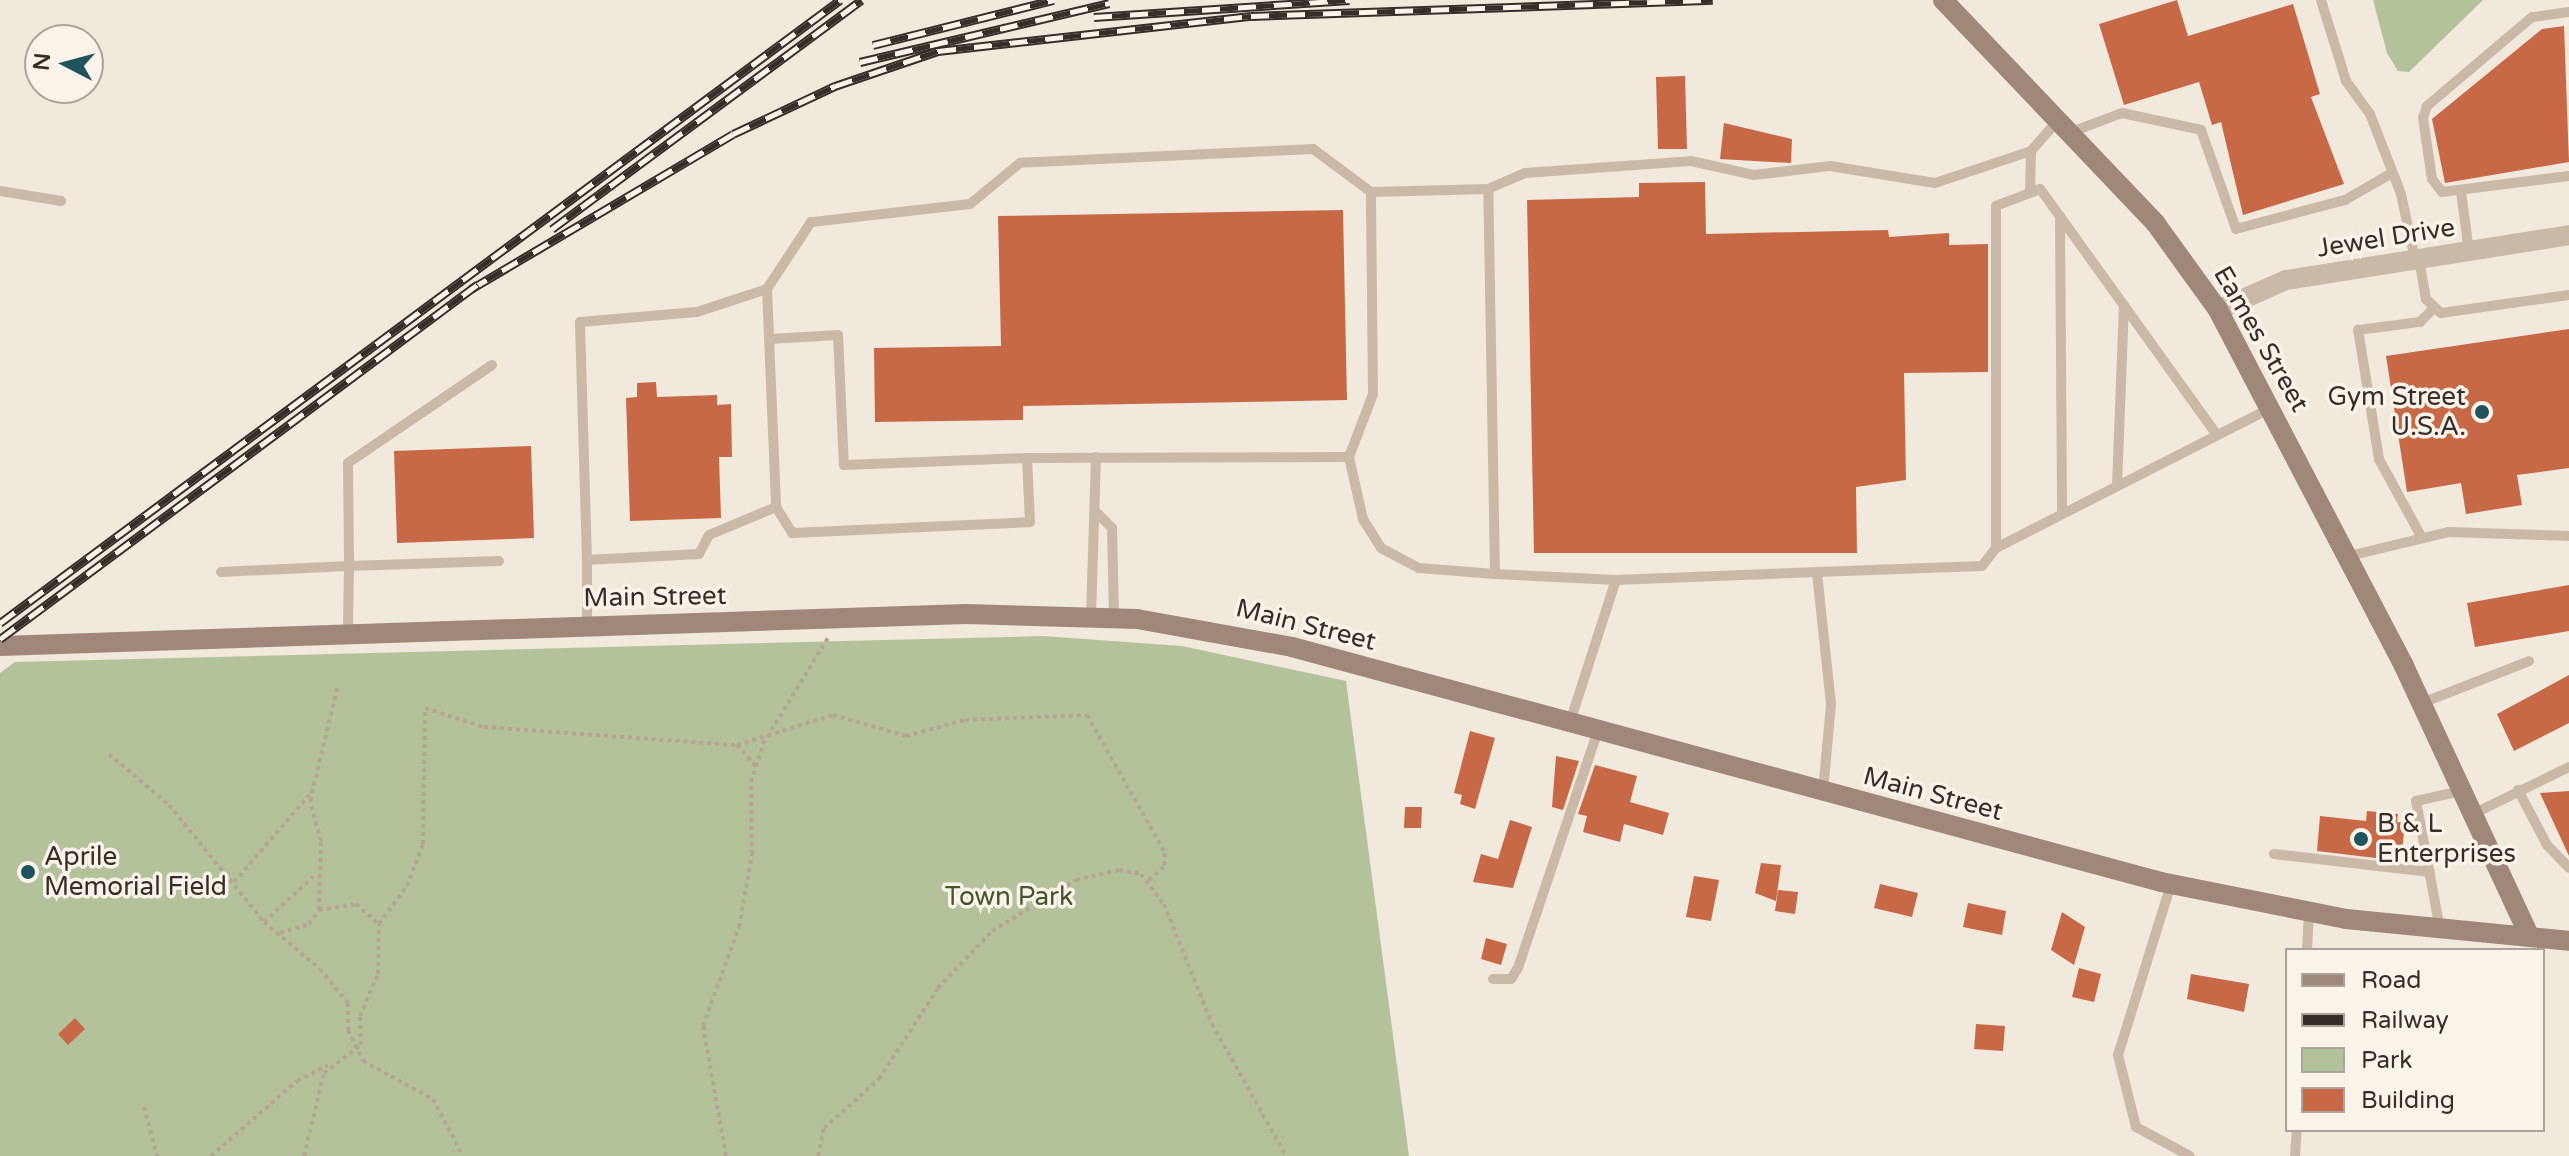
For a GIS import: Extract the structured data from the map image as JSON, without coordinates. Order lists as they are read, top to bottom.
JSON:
{
  "streets": {
    "main road": ["Eames Street", "Main Street"],
    "street": ["Jewel Drive"]
  },
  "crossings": [
    ["Jewel Drive", "Eames Street"],
    ["Eames Street", "Main Street"]
  ],
  "parks": ["Town Park"],
  "places": ["Gym Street U.S.A.", "B & L Enterprises", "Aprile Memorial Field"],
  "legend": [
    "Road",
    "Railway",
    "Park",
    "Building"
  ],
  "north": "left"
}
